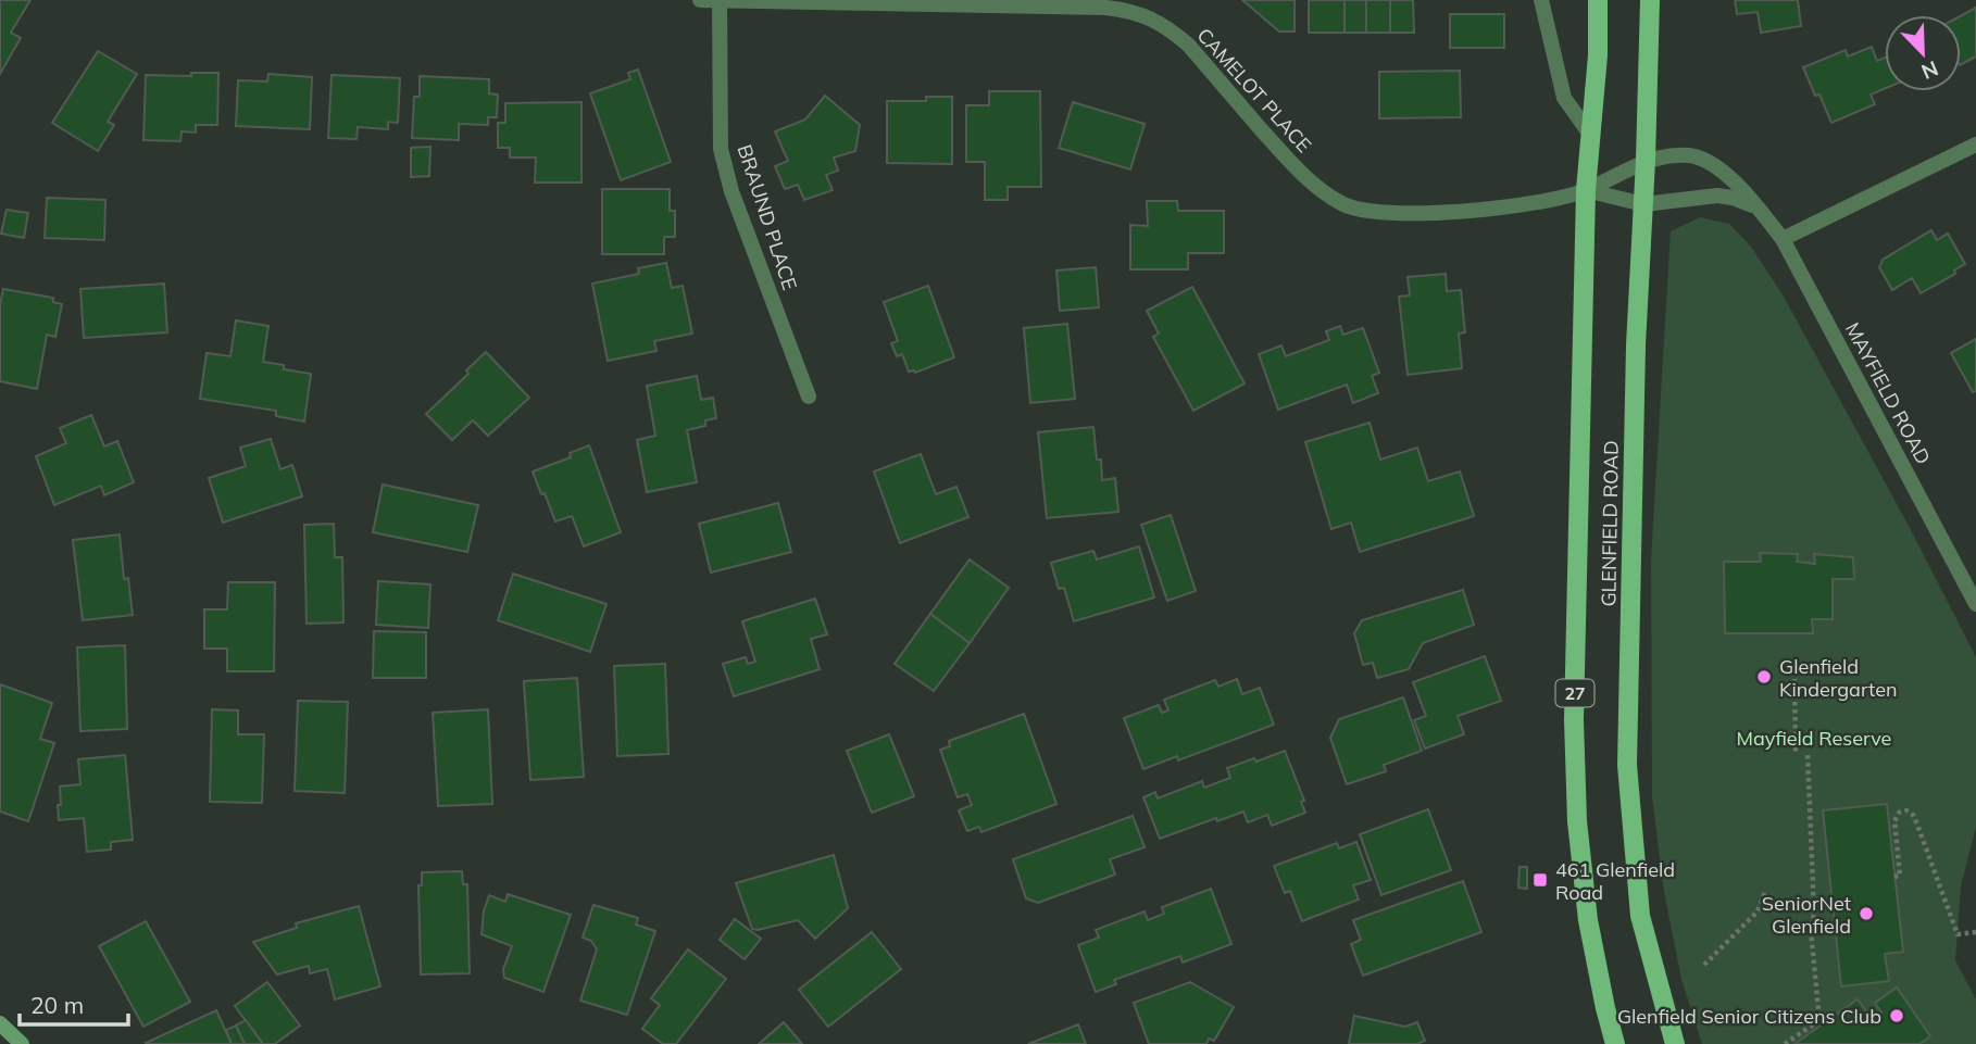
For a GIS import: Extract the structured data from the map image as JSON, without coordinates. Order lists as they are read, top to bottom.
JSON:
{
  "streets": {
    "main road": ["GLENFIELD ROAD", "27"],
    "street": ["CAMELOT PLACE", "BRAUND PLACE", "MAYFIELD ROAD"]
  },
  "crossings": [
    ["CAMELOT PLACE", "BRAUND PLACE"],
    ["CAMELOT PLACE", "MAYFIELD ROAD"],
    ["CAMELOT PLACE", "GLENFIELD ROAD"],
    ["MAYFIELD ROAD", "GLENFIELD ROAD"]
  ],
  "parks": ["Mayfield Reserve"],
  "places": {
    "other": ["Glenfield Kindergarten", "SeniorNet Glenfield", "Glenfield Senior Citizens Club"],
    "transit": ["461 Glenfield Road"]
  },
  "scale_bar": "20 m",
  "north": "bottom right"
}
